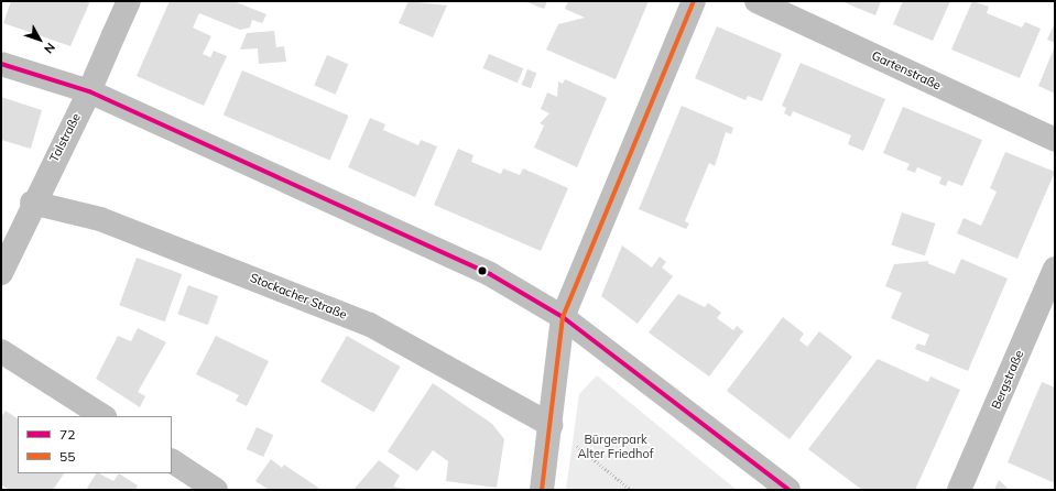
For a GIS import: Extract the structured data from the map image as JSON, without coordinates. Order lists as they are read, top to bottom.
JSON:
{
  "streets": {
    "street": [
      "Gartenstraße",
      "Talstraße",
      "Stockacher Straße",
      "Bergstraße"
    ]
  },
  "crossings": [
    ["Talstraße", "Stockacher Straße"]
  ],
  "parks": ["Bürgerpark Alter Friedhof"],
  "lines": ["transit line 55", "transit line 72"],
  "legend": ["72", "55"],
  "north": "bottom right"
}
